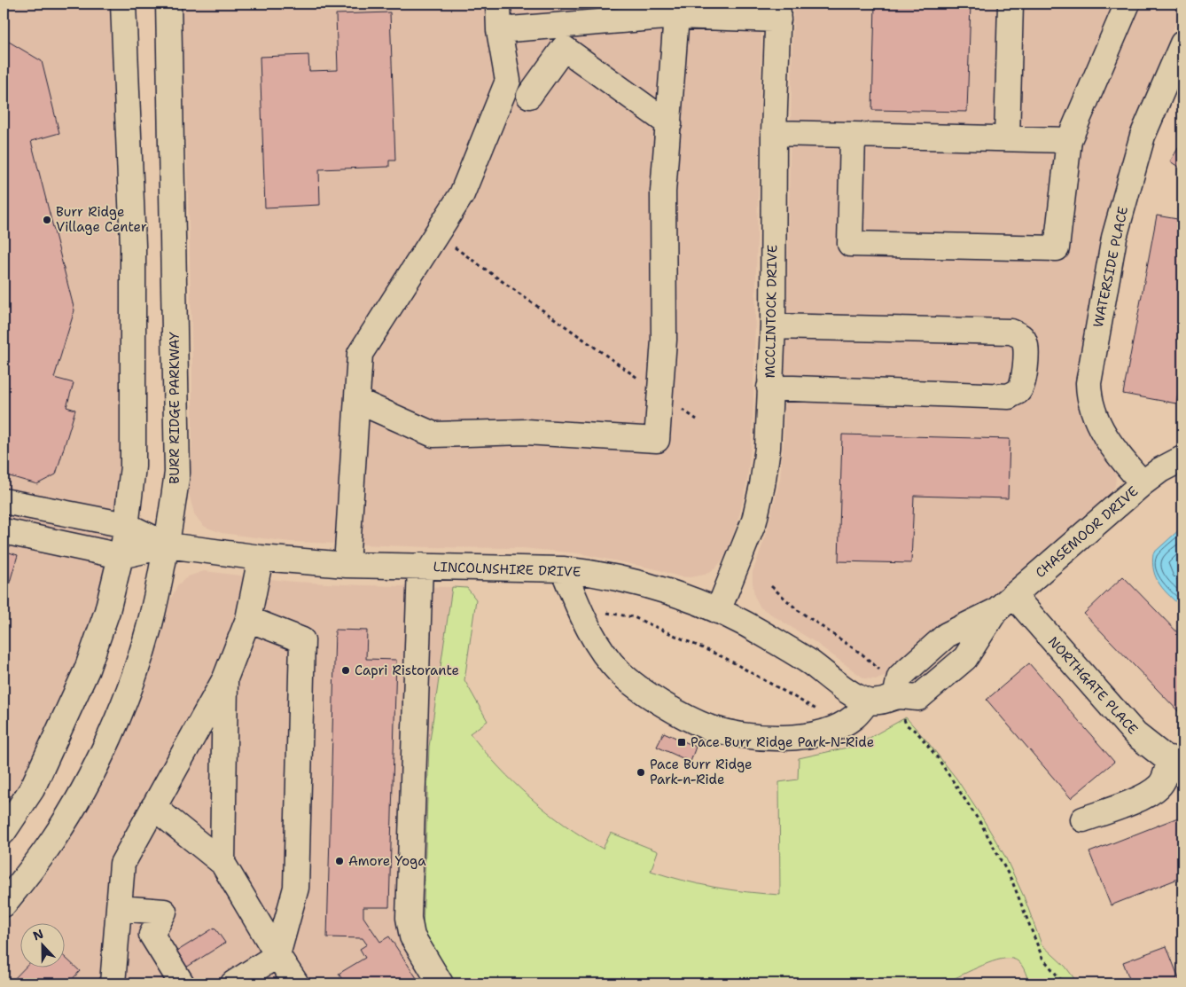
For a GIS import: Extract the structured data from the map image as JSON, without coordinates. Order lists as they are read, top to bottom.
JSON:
{
  "streets": {
    "street": [
      "WATERSIDE PLACE",
      "MCCLINTOCK DRIVE",
      "BURR RIDGE PARKWAY",
      "CHASEMOOR DRIVE",
      "LINCOLNSHIRE DRIVE",
      "NORTHGATE PLACE"
    ]
  },
  "crossings": [
    ["WATERSIDE PLACE", "CHASEMOOR DRIVE"],
    ["MCCLINTOCK DRIVE", "LINCOLNSHIRE DRIVE"],
    ["BURR RIDGE PARKWAY", "LINCOLNSHIRE DRIVE"],
    ["CHASEMOOR DRIVE", "NORTHGATE PLACE"]
  ],
  "places": {
    "other": [
      "Burr Ridge Village Center",
      "Capri Ristorante",
      "Pace Burr Ridge Park-n-Ride",
      "Amore Yoga"
    ],
    "transit": ["Pace Burr Ridge Park-N-Ride"]
  },
  "north": "top"
}
